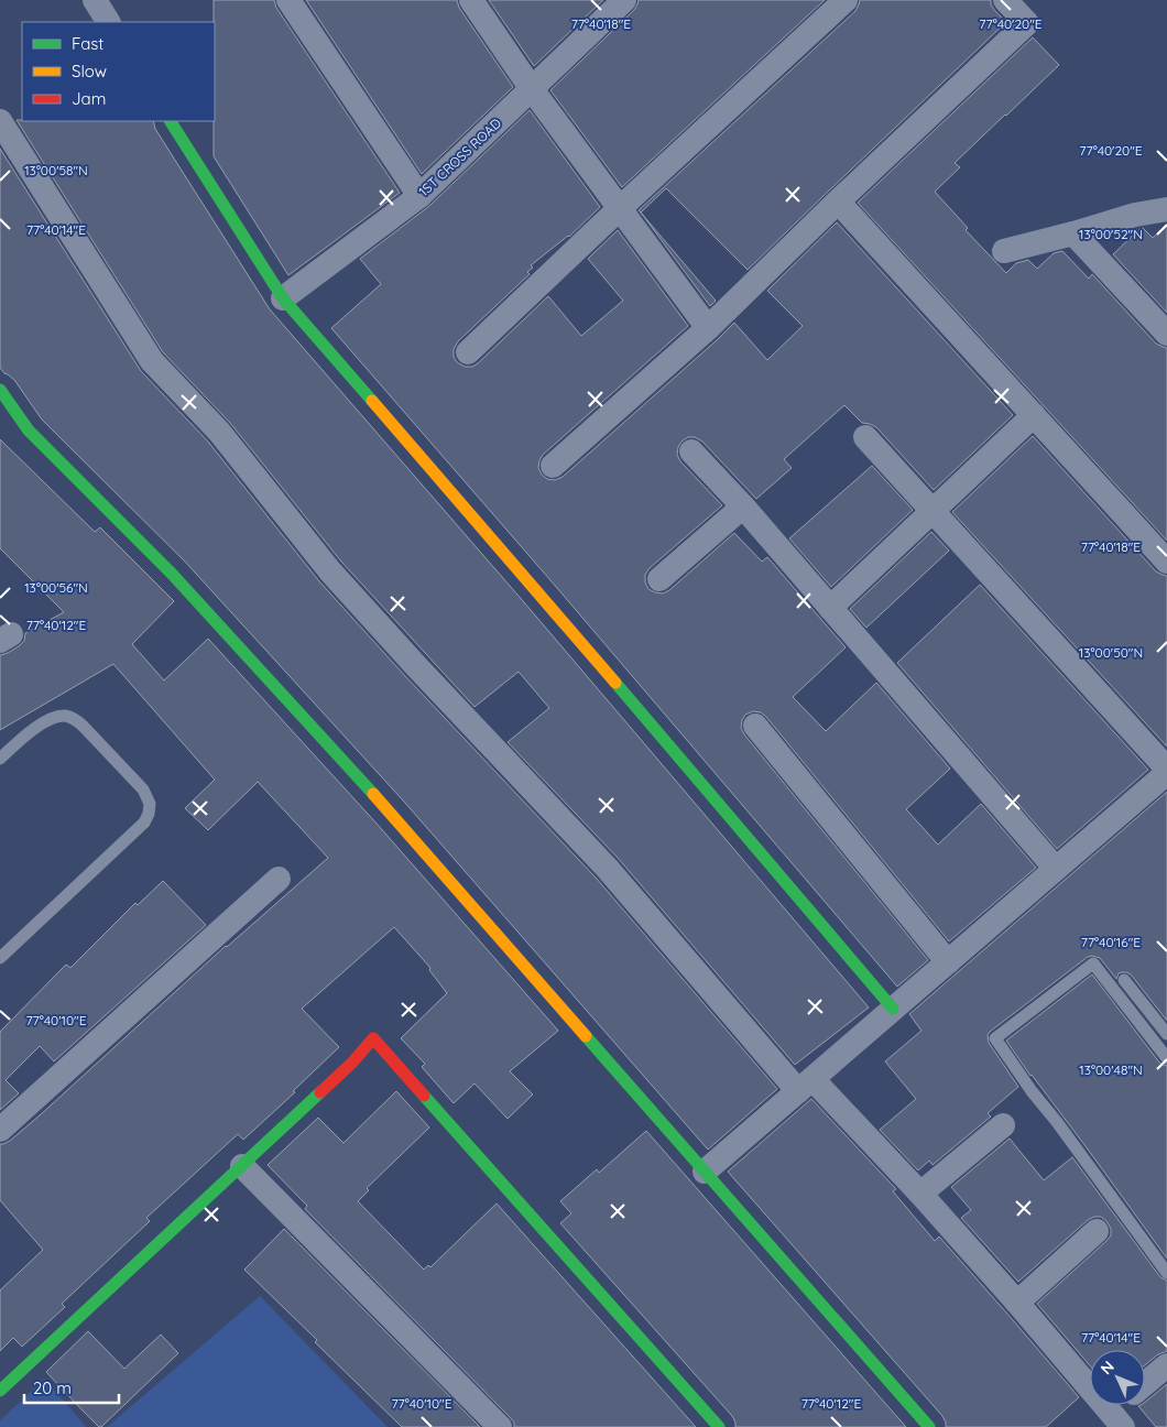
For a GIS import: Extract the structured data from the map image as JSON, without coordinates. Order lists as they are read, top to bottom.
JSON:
{
  "streets": {
    "street": ["1ST CROSS ROAD"]
  },
  "legend": ["Fast", "Slow", "Jam"],
  "scale_bar": "20 m",
  "north": "top left",
  "coordinates": [
    "77°40'18\"E",
    "77°40'20\"E",
    "13°00'58\"N",
    "77°40'14\"E",
    "13°00'52\"N",
    "13°00'56\"N",
    "77°40'12\"E",
    "13°00'50\"N",
    "77°40'16\"E",
    "77°40'10\"E",
    "13°00'48\"N"
  ]
}
